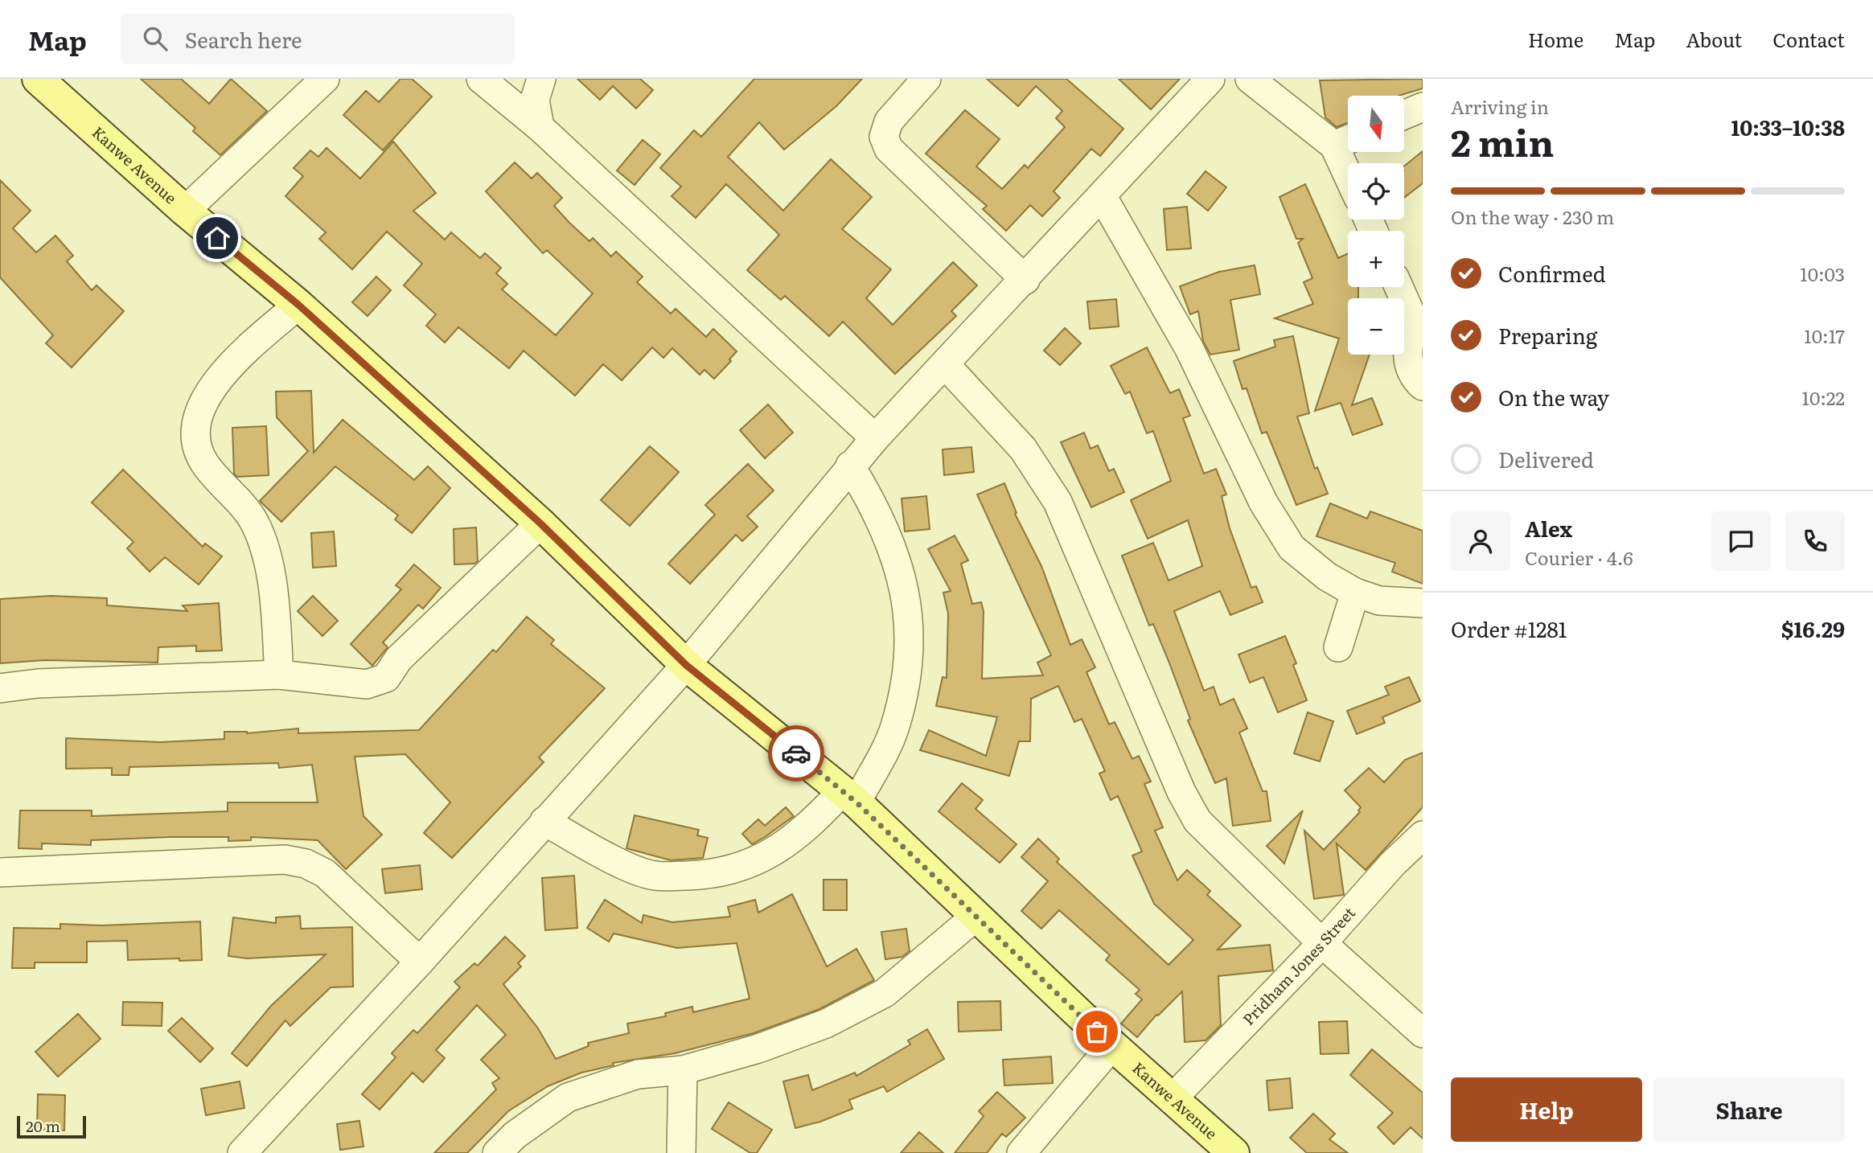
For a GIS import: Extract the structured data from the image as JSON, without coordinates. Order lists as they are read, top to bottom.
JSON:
{
  "streets": {
    "main road": ["Kanwe Avenue"],
    "street": ["Pridham Jones Street"]
  },
  "crossings": [
    ["Kanwe Avenue", "Pridham Jones Street"]
  ],
  "scale_bar": "20 m",
  "north": "bottom",
  "page": {
    "header": "Map",
    "search": "Search here",
    "nav": [
      "Home",
      "Map",
      "About",
      "Contact"
    ],
    "heading": ["2 min", "Arriving in", "10:33–10:38"],
    "panel": [
      "Alex",
      "Courier · 4.6",
      "Order #1281",
      "$16.29"
    ],
    "map_buttons": ["+", "−"],
    "bar": "On the way · 230 m",
    "list": [
      ["Confirmed", "10:03"],
      ["Preparing", "10:17"],
      ["On the way", "10:22"],
      "Delivered"
    ],
    "buttons": ["Help", "Share"],
    "scale": "20 m"
  }
}
